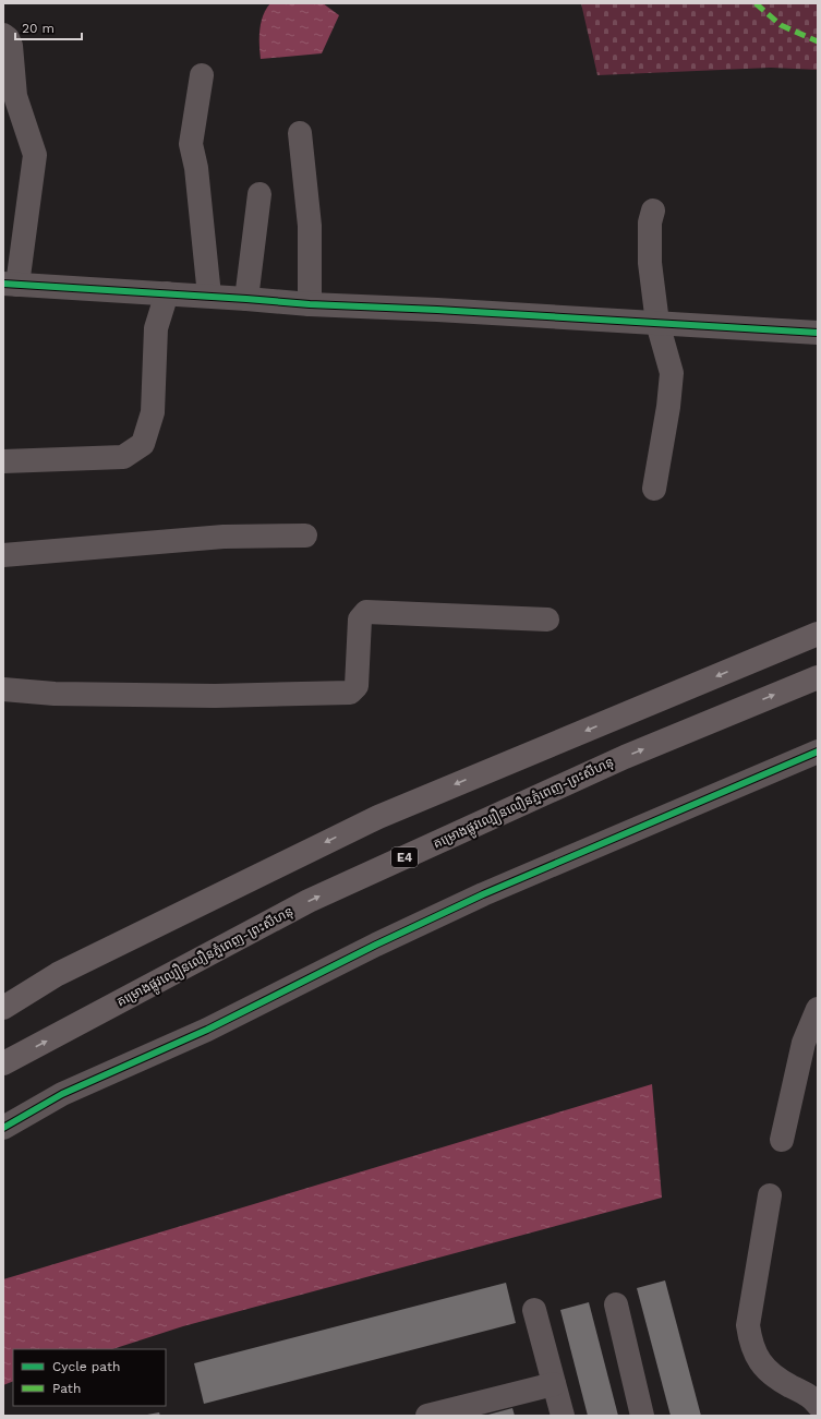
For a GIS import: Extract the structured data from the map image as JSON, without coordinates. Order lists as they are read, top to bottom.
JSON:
{
  "streets": {
    "highway": ["គម្រោងផ្លូវល្បឿនលឿនភ្នំពេញ-ព្រះសីហនុ", "E4"]
  },
  "legend": ["Cycle path", "Path"],
  "scale_bar": "20 m"
}
